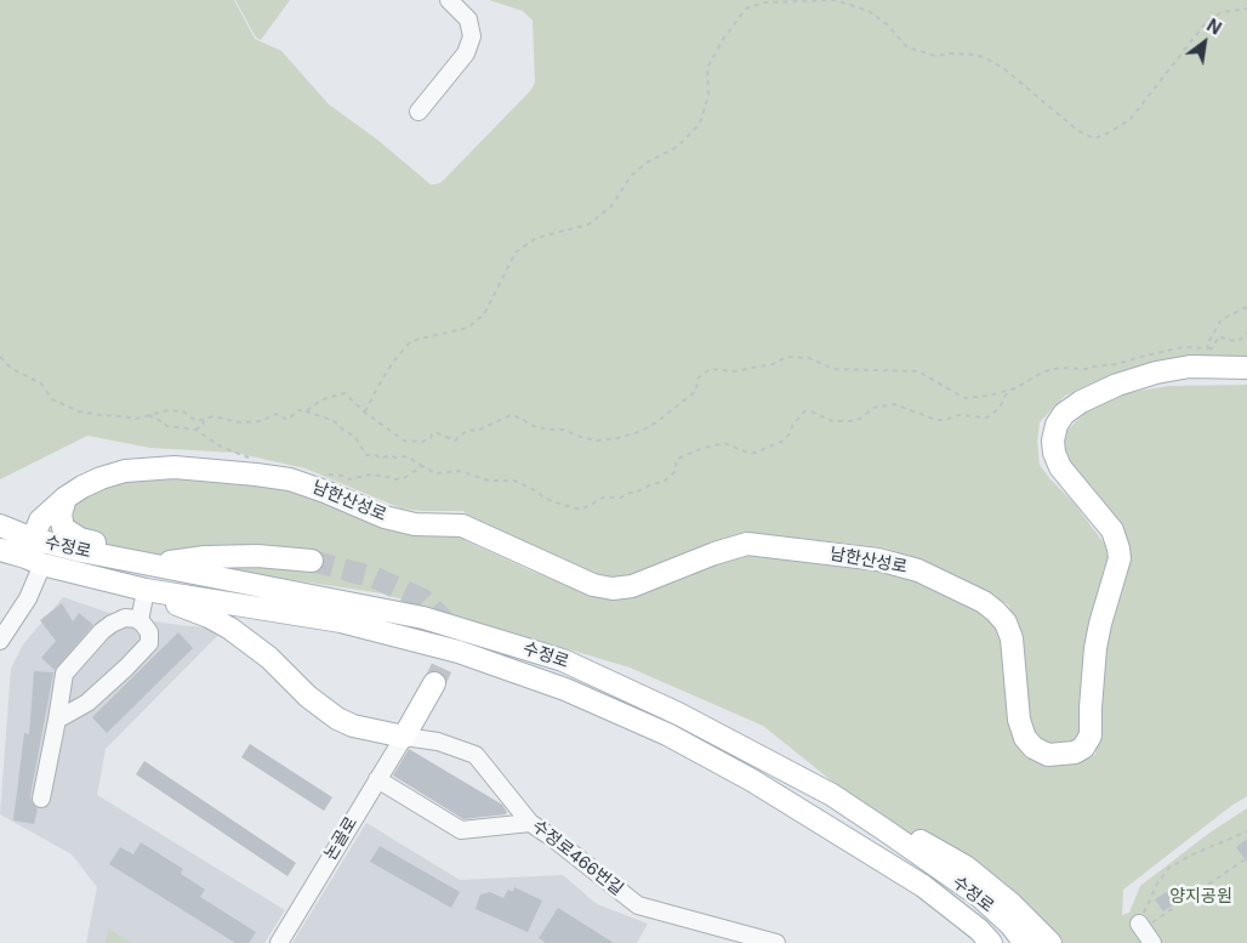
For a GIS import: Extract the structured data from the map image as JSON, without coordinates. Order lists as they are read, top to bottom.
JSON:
{
  "streets": {
    "main road": ["남한산성로", "수정로"],
    "street": ["논골로", "수정로466번길"]
  },
  "crossings": [
    ["남한산성로", "수정로"],
    ["논골로", "수정로466번길"]
  ],
  "parks": ["양지공원"],
  "north": "top right"
}
